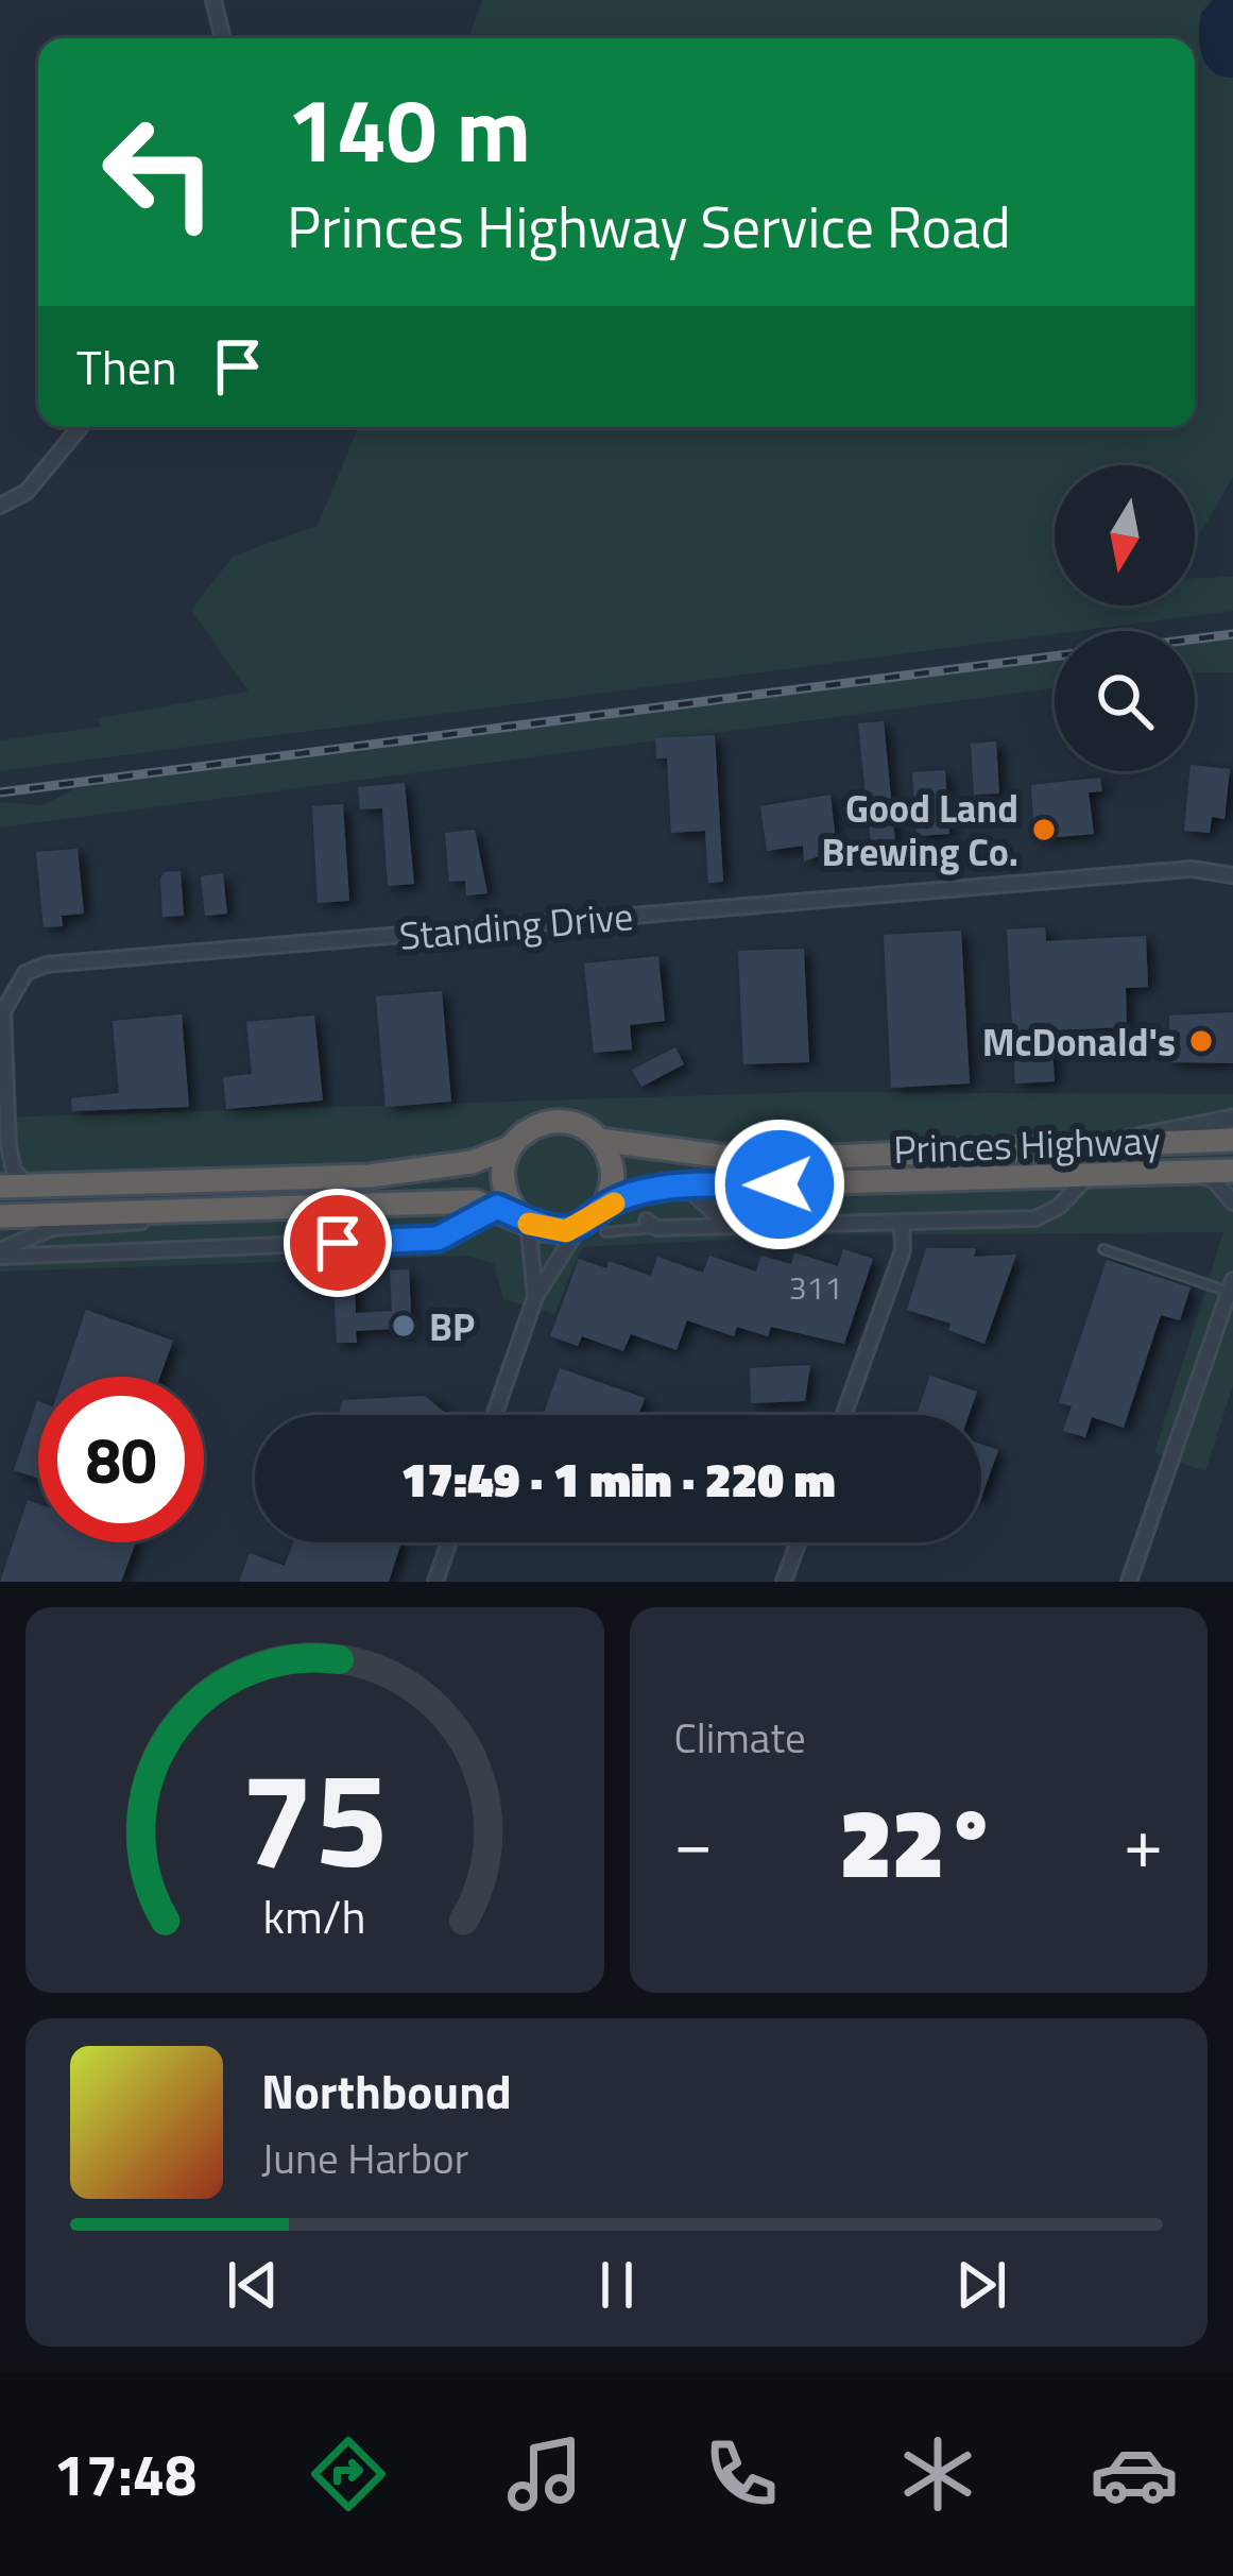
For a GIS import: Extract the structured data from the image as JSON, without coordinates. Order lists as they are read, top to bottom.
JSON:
{
  "streets": {
    "highway": ["Princes Highway"],
    "street": ["Standing Drive"]
  },
  "crossings": [
    ["Standing Drive", "Princes Highway"]
  ],
  "places": ["Good Land Brewing Co.", "McDonald's", "BP"],
  "house_numbers": ["311"],
  "north": "bottom",
  "page": {
    "turn": ["140 m", "Princes Highway Service Road"],
    "then": "Then",
    "limit": "80",
    "trip": "17:49 · 1 min · 220 m",
    "tile": "Climate",
    "heat": ["−", "22°", "+"],
    "song": ["Northbound", "June Harbor"],
    "tabs": "17:48",
    "gauge": ["75", "km/h"]
  }
}
